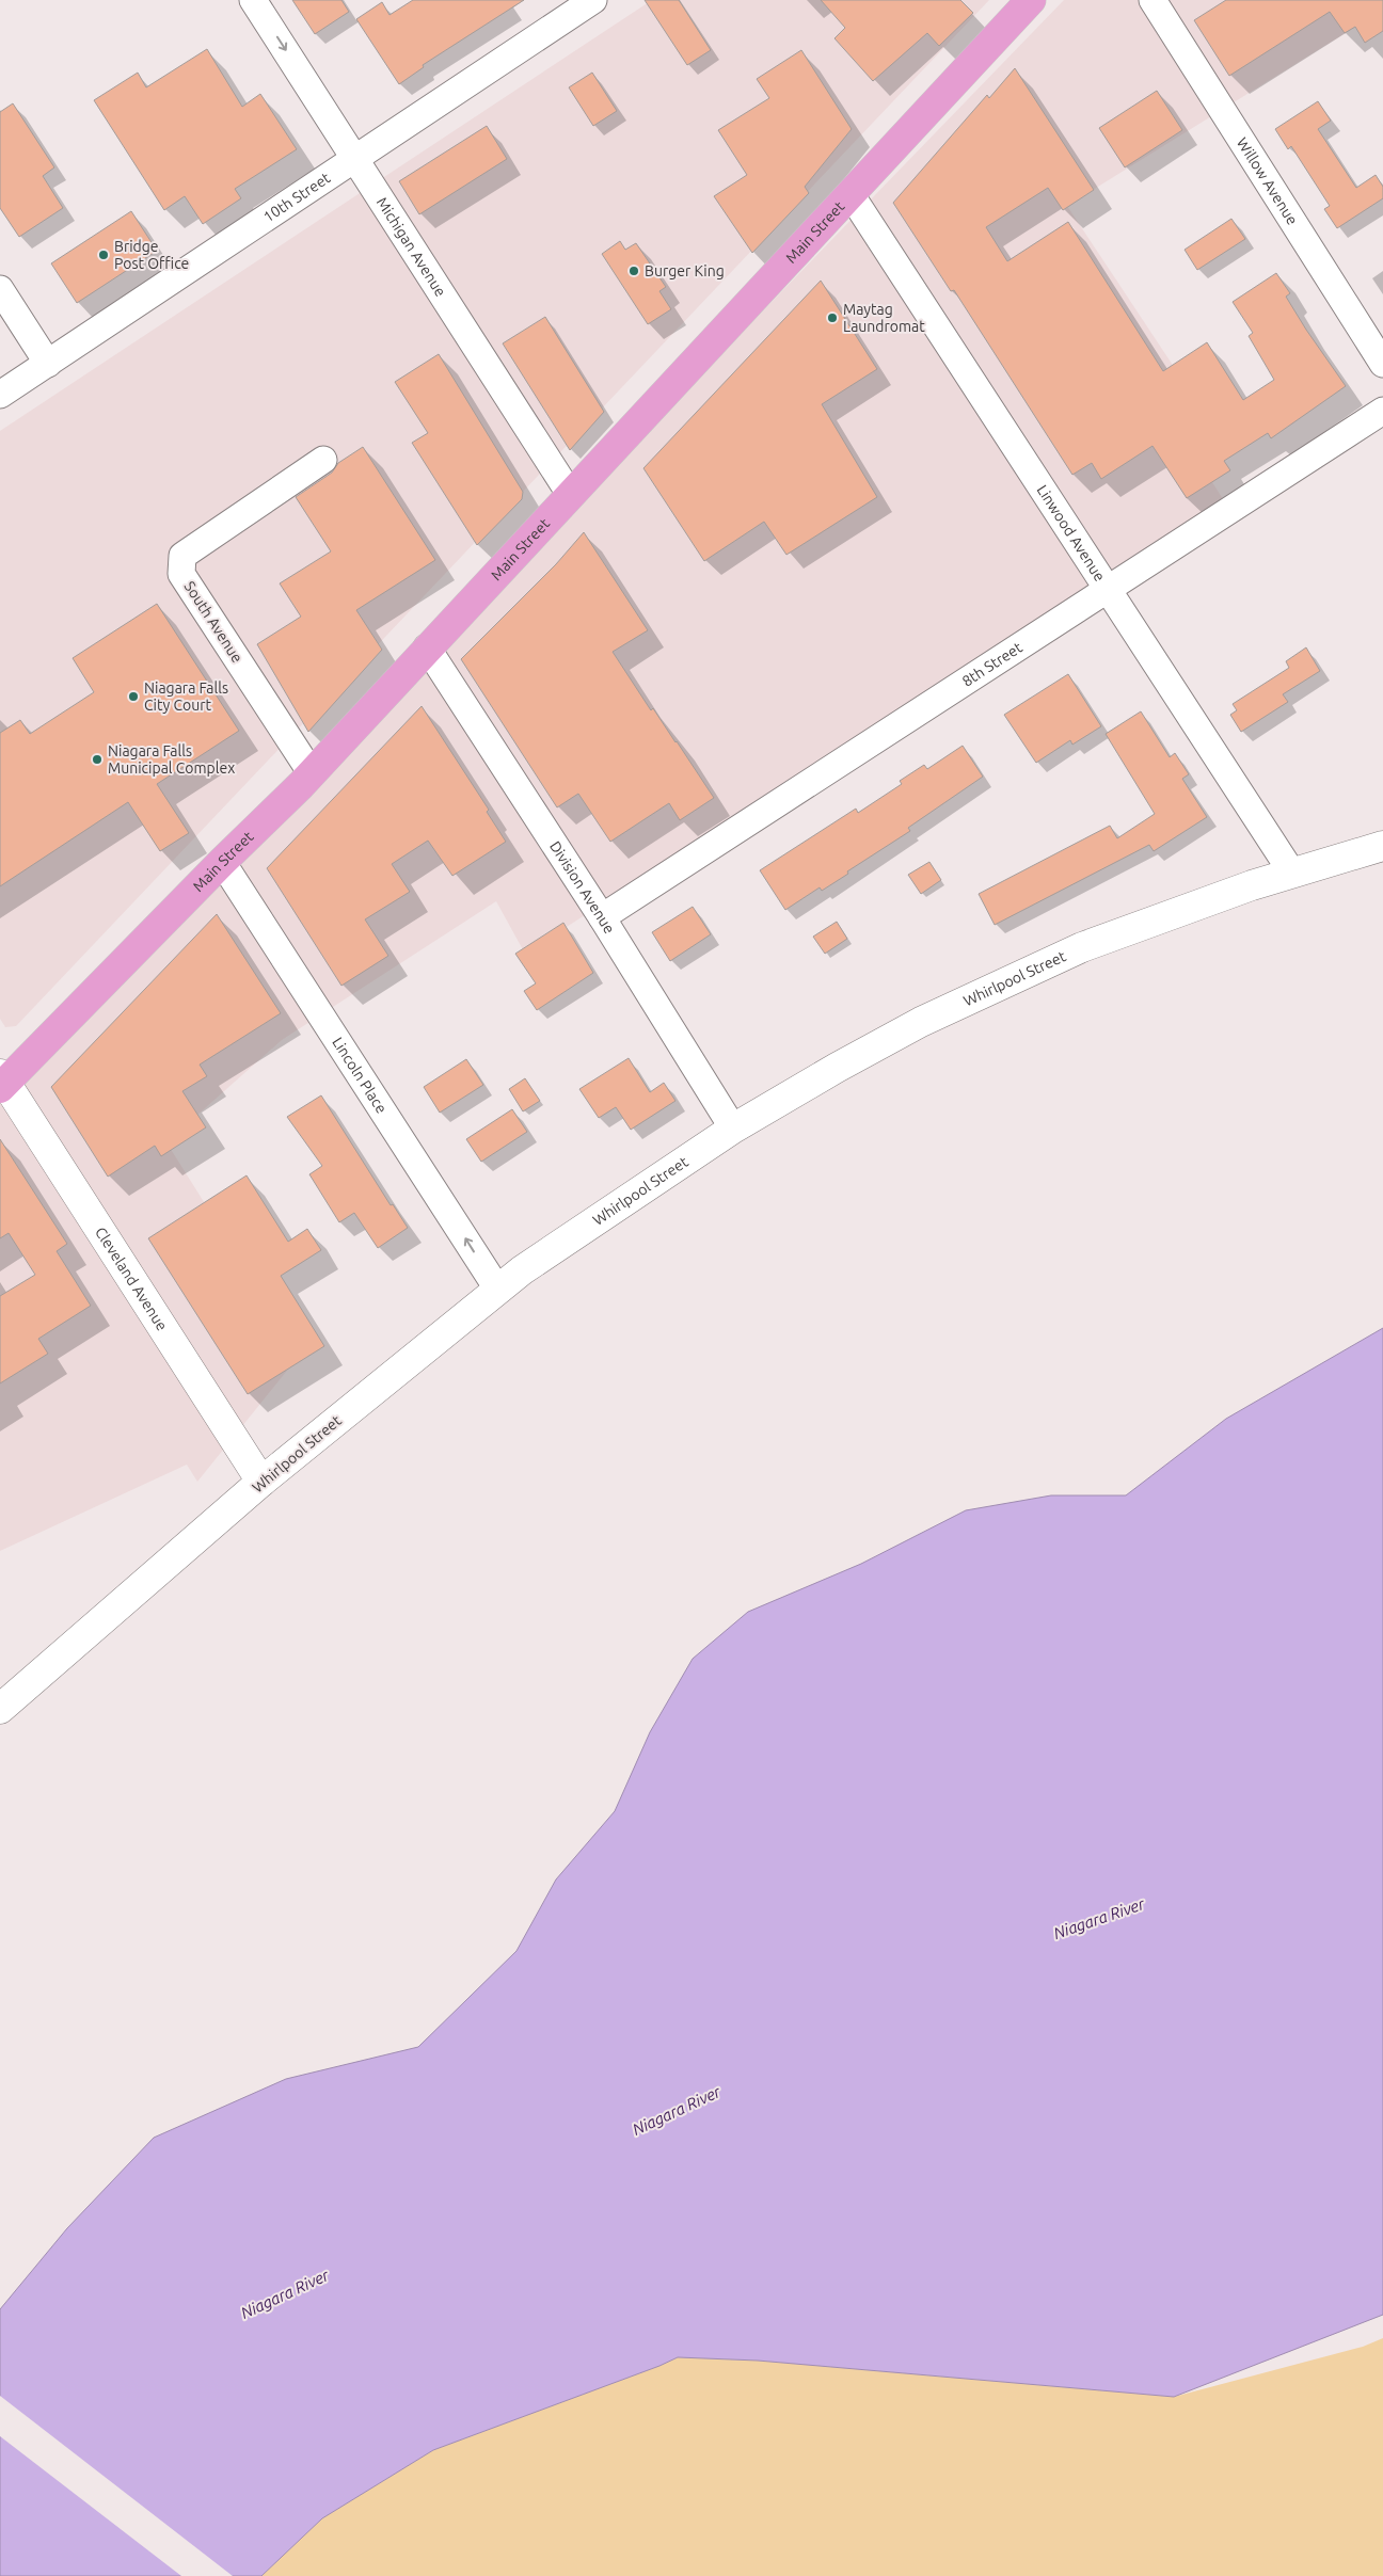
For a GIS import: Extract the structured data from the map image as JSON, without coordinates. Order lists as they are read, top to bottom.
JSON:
{
  "streets": {
    "main road": ["Main Street"],
    "street": [
      "Willow Avenue",
      "10th Street",
      "Michigan Avenue",
      "Linwood Avenue",
      "South Avenue",
      "8th Street",
      "Division Avenue",
      "Whirlpool Street",
      "Lincoln Place",
      "Cleveland Avenue"
    ]
  },
  "crossings": [
    ["10th Street", "Michigan Avenue"],
    ["Main Street", "Michigan Avenue"],
    ["Main Street", "Linwood Avenue"],
    ["Main Street", "South Avenue"],
    ["Main Street", "Division Avenue"],
    ["Main Street", "Lincoln Place"],
    ["Main Street", "Cleveland Avenue"],
    ["Linwood Avenue", "8th Street"],
    ["Linwood Avenue", "Whirlpool Street"],
    ["8th Street", "Division Avenue"],
    ["Division Avenue", "Whirlpool Street"],
    ["Whirlpool Street", "Lincoln Place"],
    ["Whirlpool Street", "Cleveland Avenue"]
  ],
  "one_way": ["Lincoln Place"],
  "water": ["Niagara River"],
  "places": [
    "Bridge Post Office",
    "Burger King",
    "Maytag Laundromat",
    "Niagara Falls City Court",
    "Niagara Falls Municipal Complex"
  ]
}
